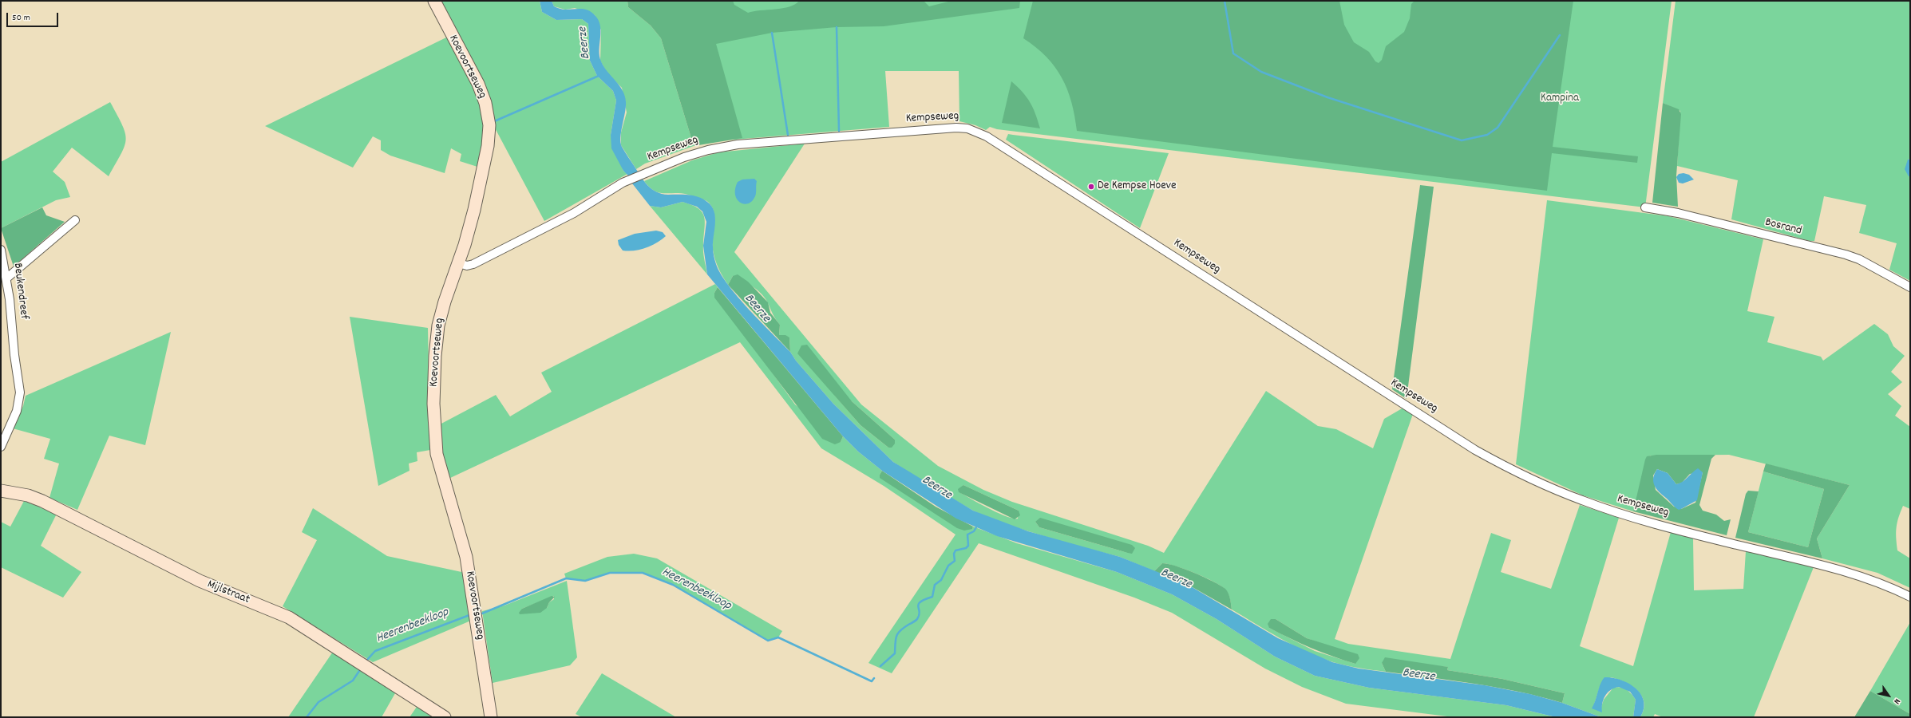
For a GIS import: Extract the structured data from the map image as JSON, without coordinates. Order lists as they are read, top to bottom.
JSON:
{
  "streets": {
    "street": [
      "Koevoortseweg",
      "Kempseweg",
      "Bosrand",
      "Beukendreef",
      "Mijlstraat"
    ]
  },
  "crossings": [
    ["Koevoortseweg", "Kempseweg"]
  ],
  "water": ["Beerze", "Heerenbeekloop"],
  "parks": ["Kampina"],
  "places": ["De Kempse Hoeve"],
  "scale_bar": "50 m",
  "north": "bottom right"
}
